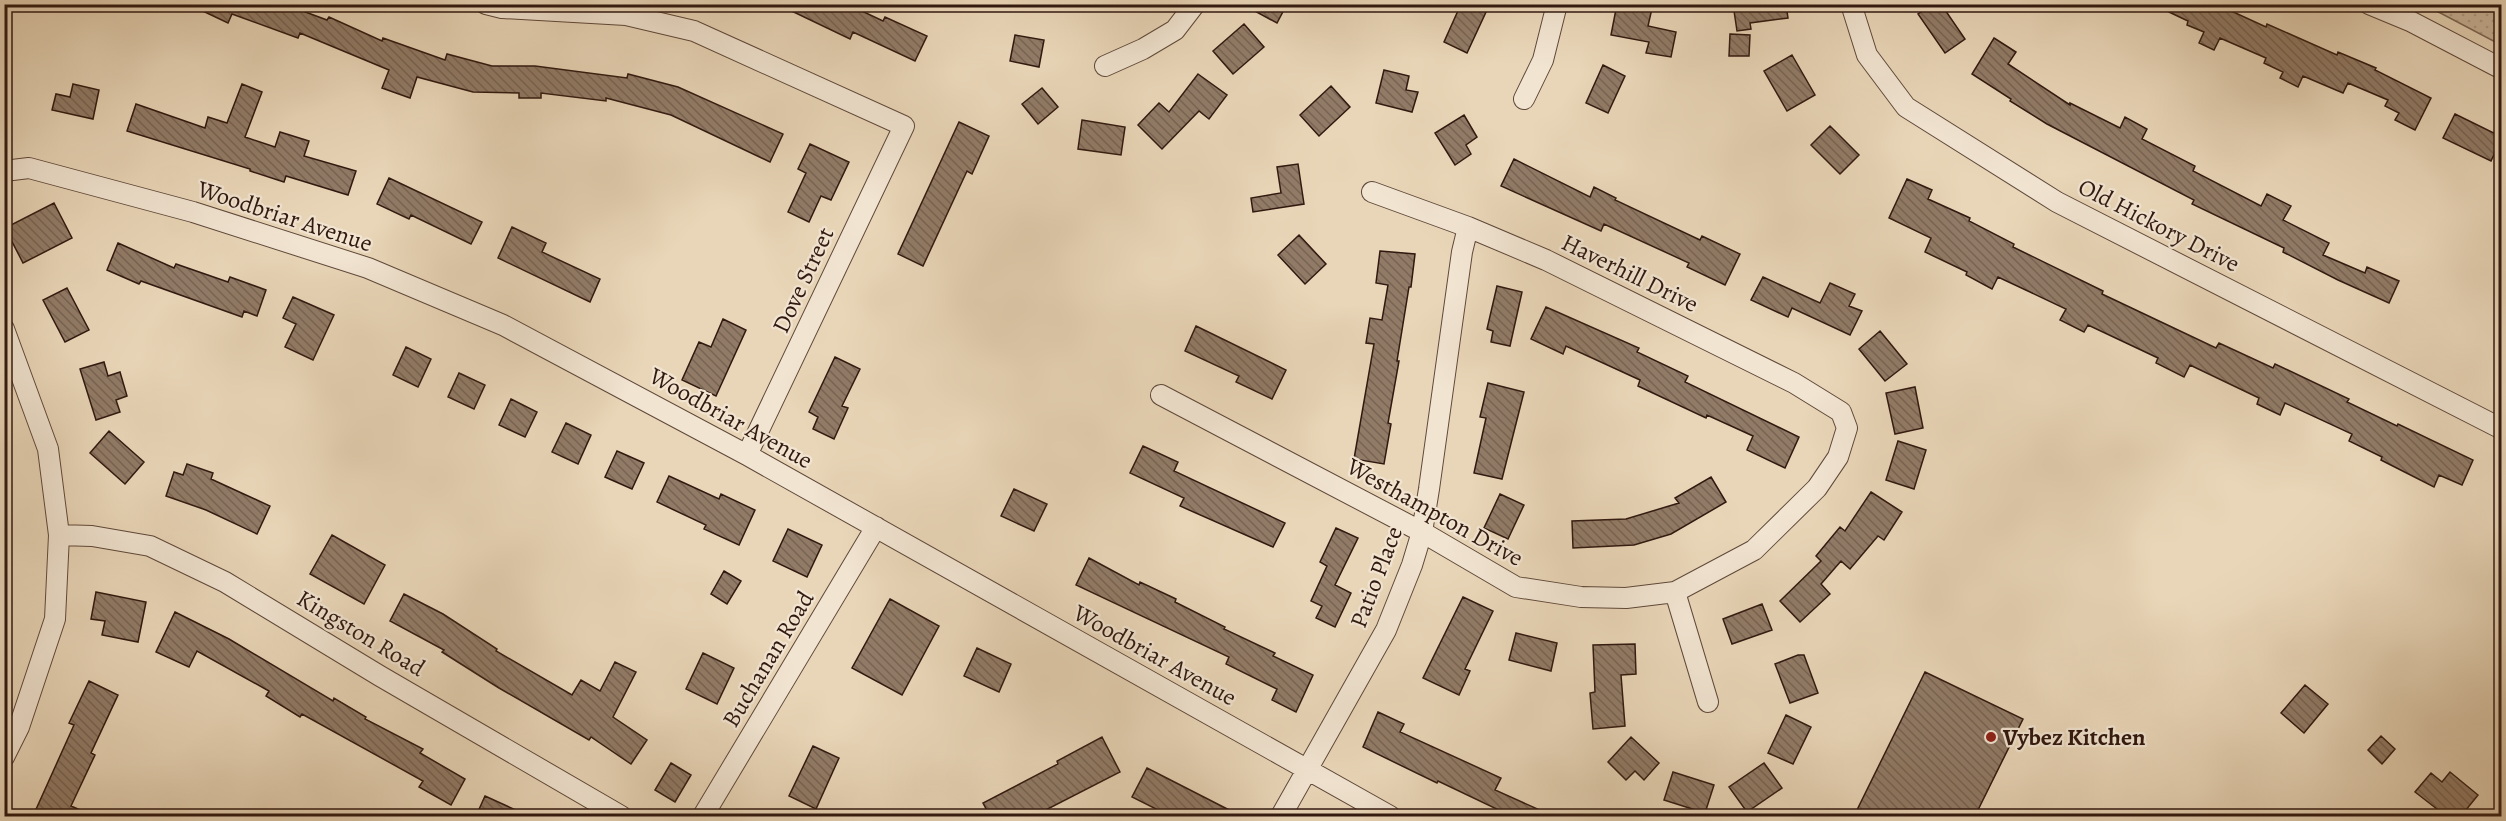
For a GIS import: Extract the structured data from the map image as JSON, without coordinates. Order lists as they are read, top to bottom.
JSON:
{
  "streets": {
    "street": [
      "Woodbriar Avenue",
      "Old Hickory Drive",
      "Haverhill Drive",
      "Dove Street",
      "Westhampton Drive",
      "Patio Place",
      "Kingston Road",
      "Buchanan Road"
    ]
  },
  "crossings": [
    ["Woodbriar Avenue", "Dove Street"],
    ["Woodbriar Avenue", "Patio Place"],
    ["Woodbriar Avenue", "Buchanan Road"],
    ["Haverhill Drive", "Westhampton Drive"],
    ["Haverhill Drive", "Patio Place"],
    ["Westhampton Drive", "Patio Place"]
  ],
  "places": ["Vybez Kitchen"]
}
